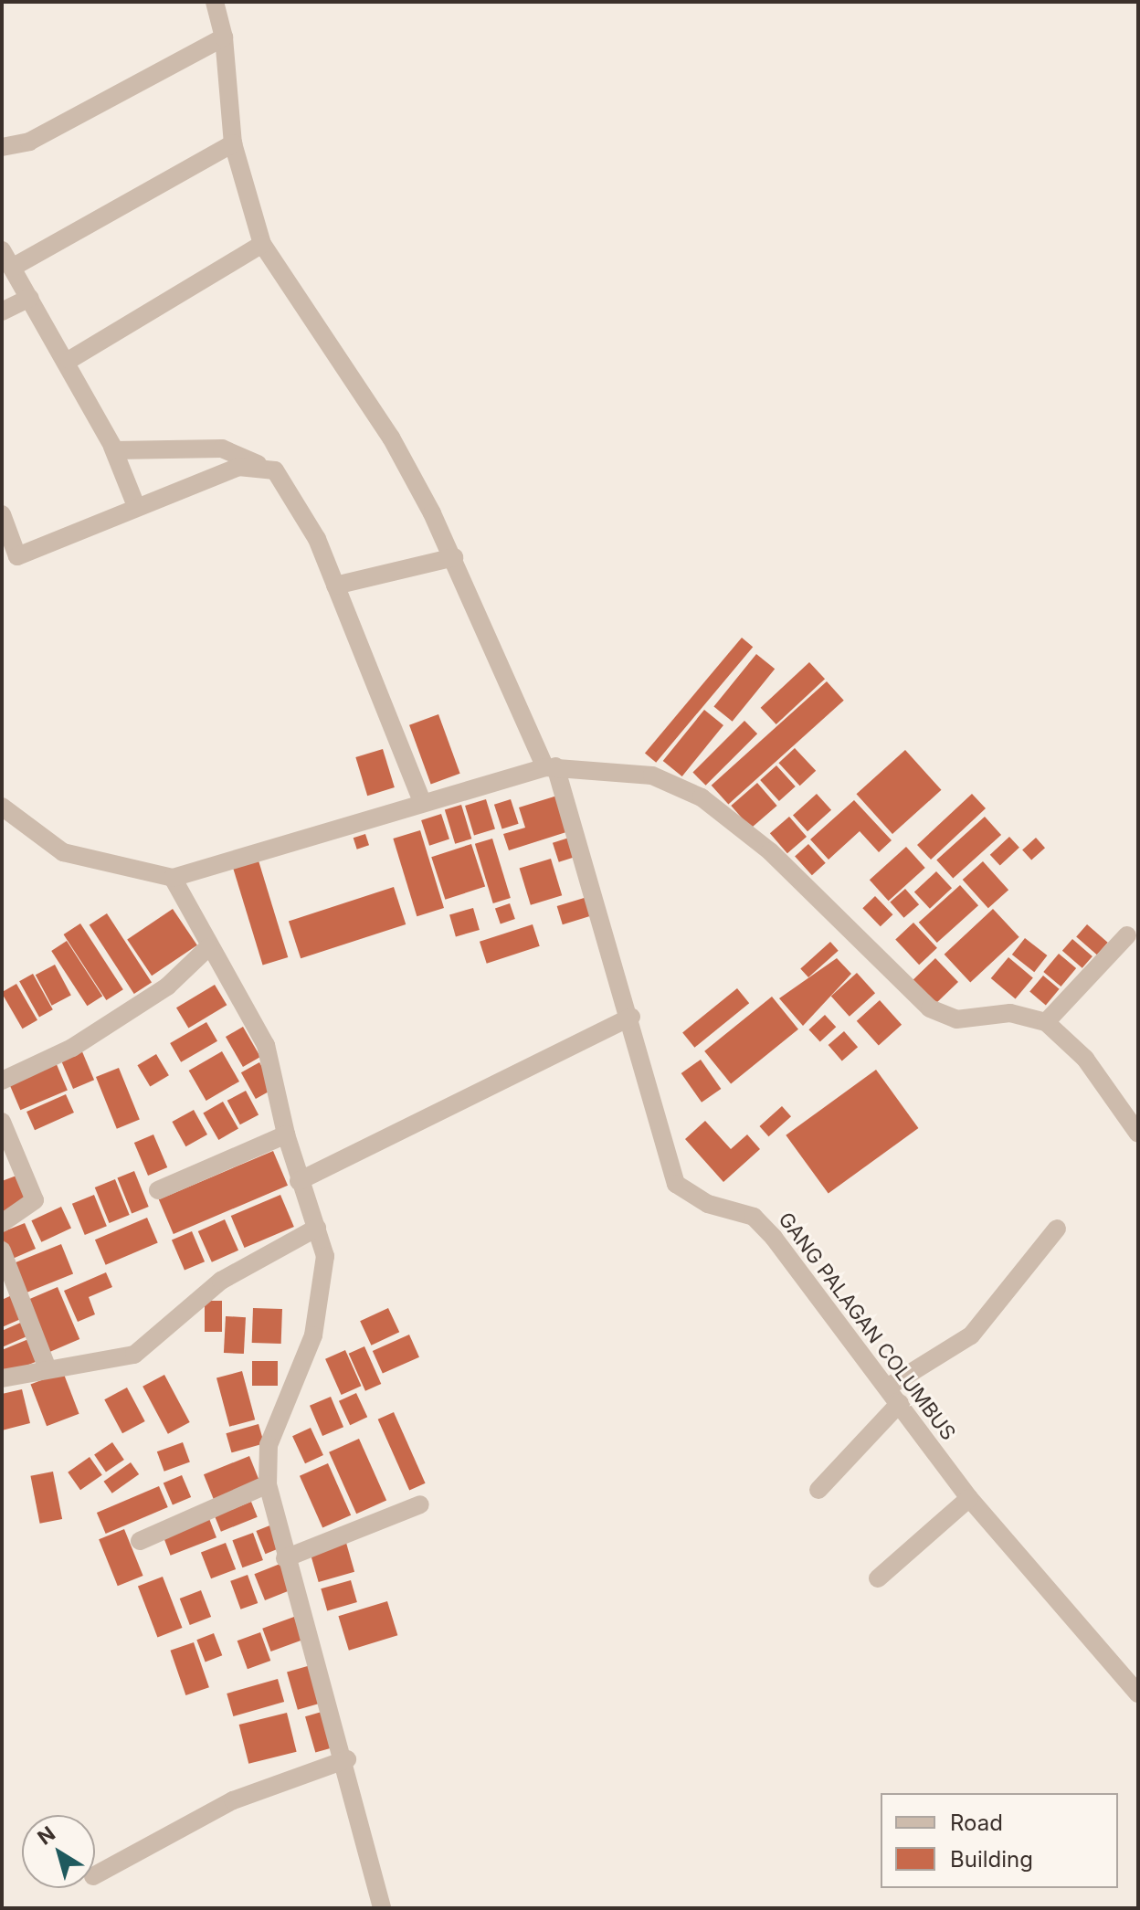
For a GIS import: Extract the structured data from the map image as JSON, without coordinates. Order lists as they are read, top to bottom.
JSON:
{
  "streets": {
    "street": ["GANG PALAGAN COLUMBUS"]
  },
  "legend": ["Road", "Building"],
  "north": "top left"
}
